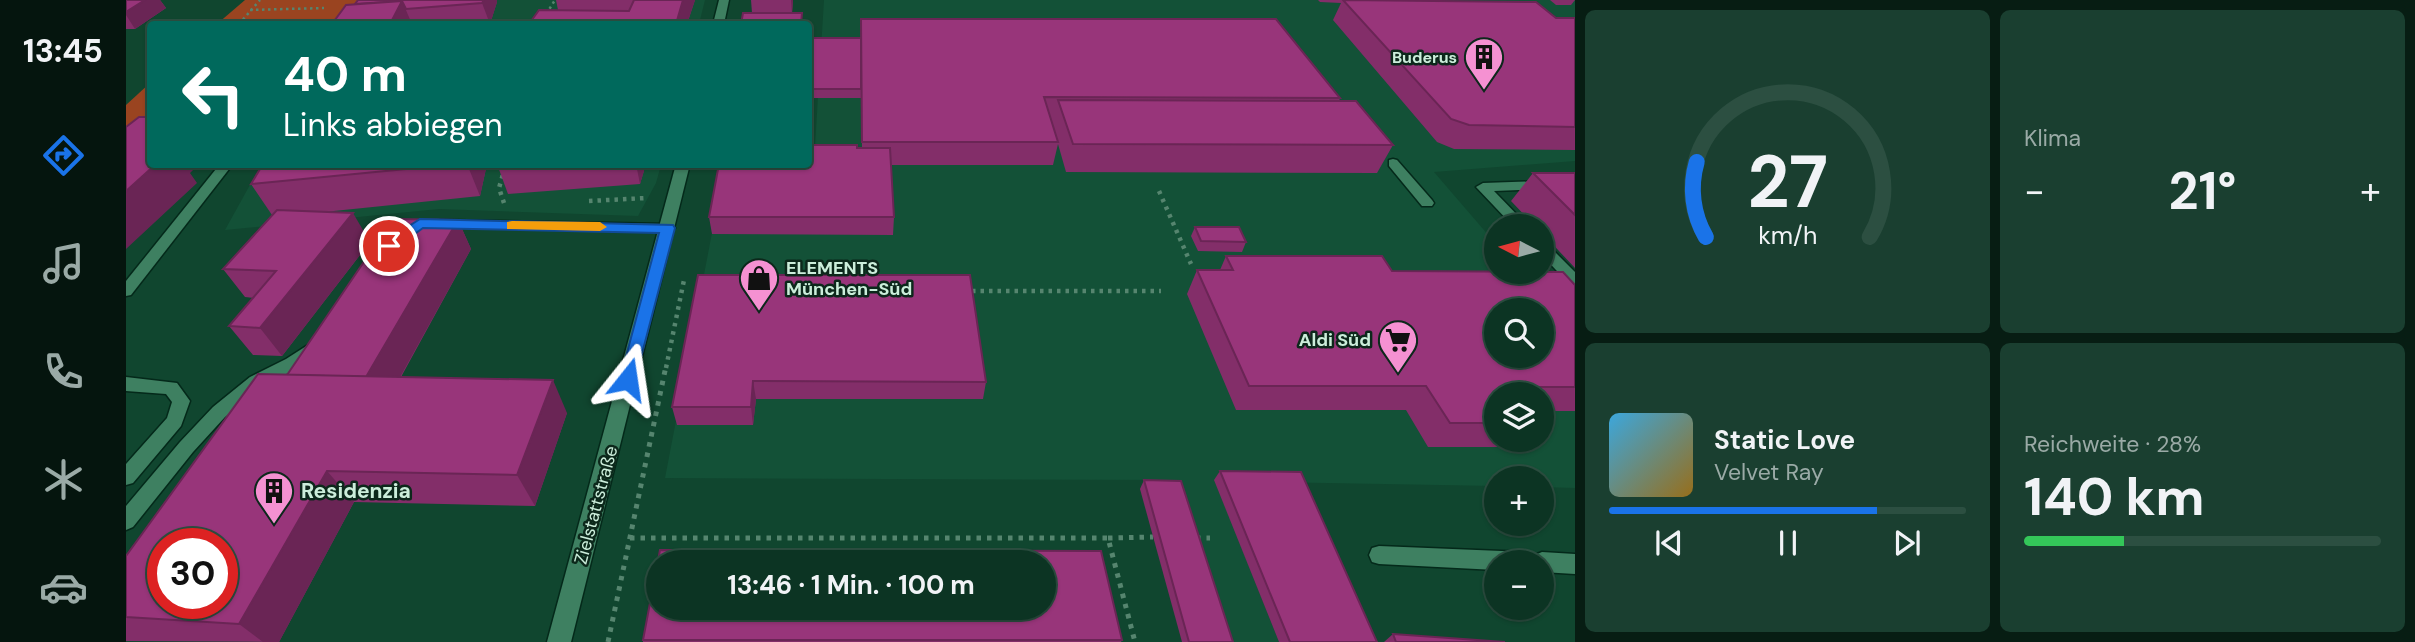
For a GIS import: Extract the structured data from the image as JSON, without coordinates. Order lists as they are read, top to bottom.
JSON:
{
  "streets": {
    "street": ["Zielstattstraße"]
  },
  "places": {
    "building": ["Buderus", "Residenzia"],
    "shop": ["ELEMENTS München-Süd"],
    "supermarket": ["Aldi Süd"]
  },
  "north": "left",
  "page": {
    "tabs": "13:45",
    "tile": [
      "Klima",
      ["Reichweite · 28%", "140 km"]
    ],
    "turn": ["40 m", "Links abbiegen"],
    "heat": ["−", "21°", "+"],
    "map_buttons": ["+", "−"],
    "song": ["Static Love", "Velvet Ray"],
    "limit": "30",
    "trip": "13:46 · 1 Min. · 100 m",
    "gauge": ["27", "km/h"]
  }
}
